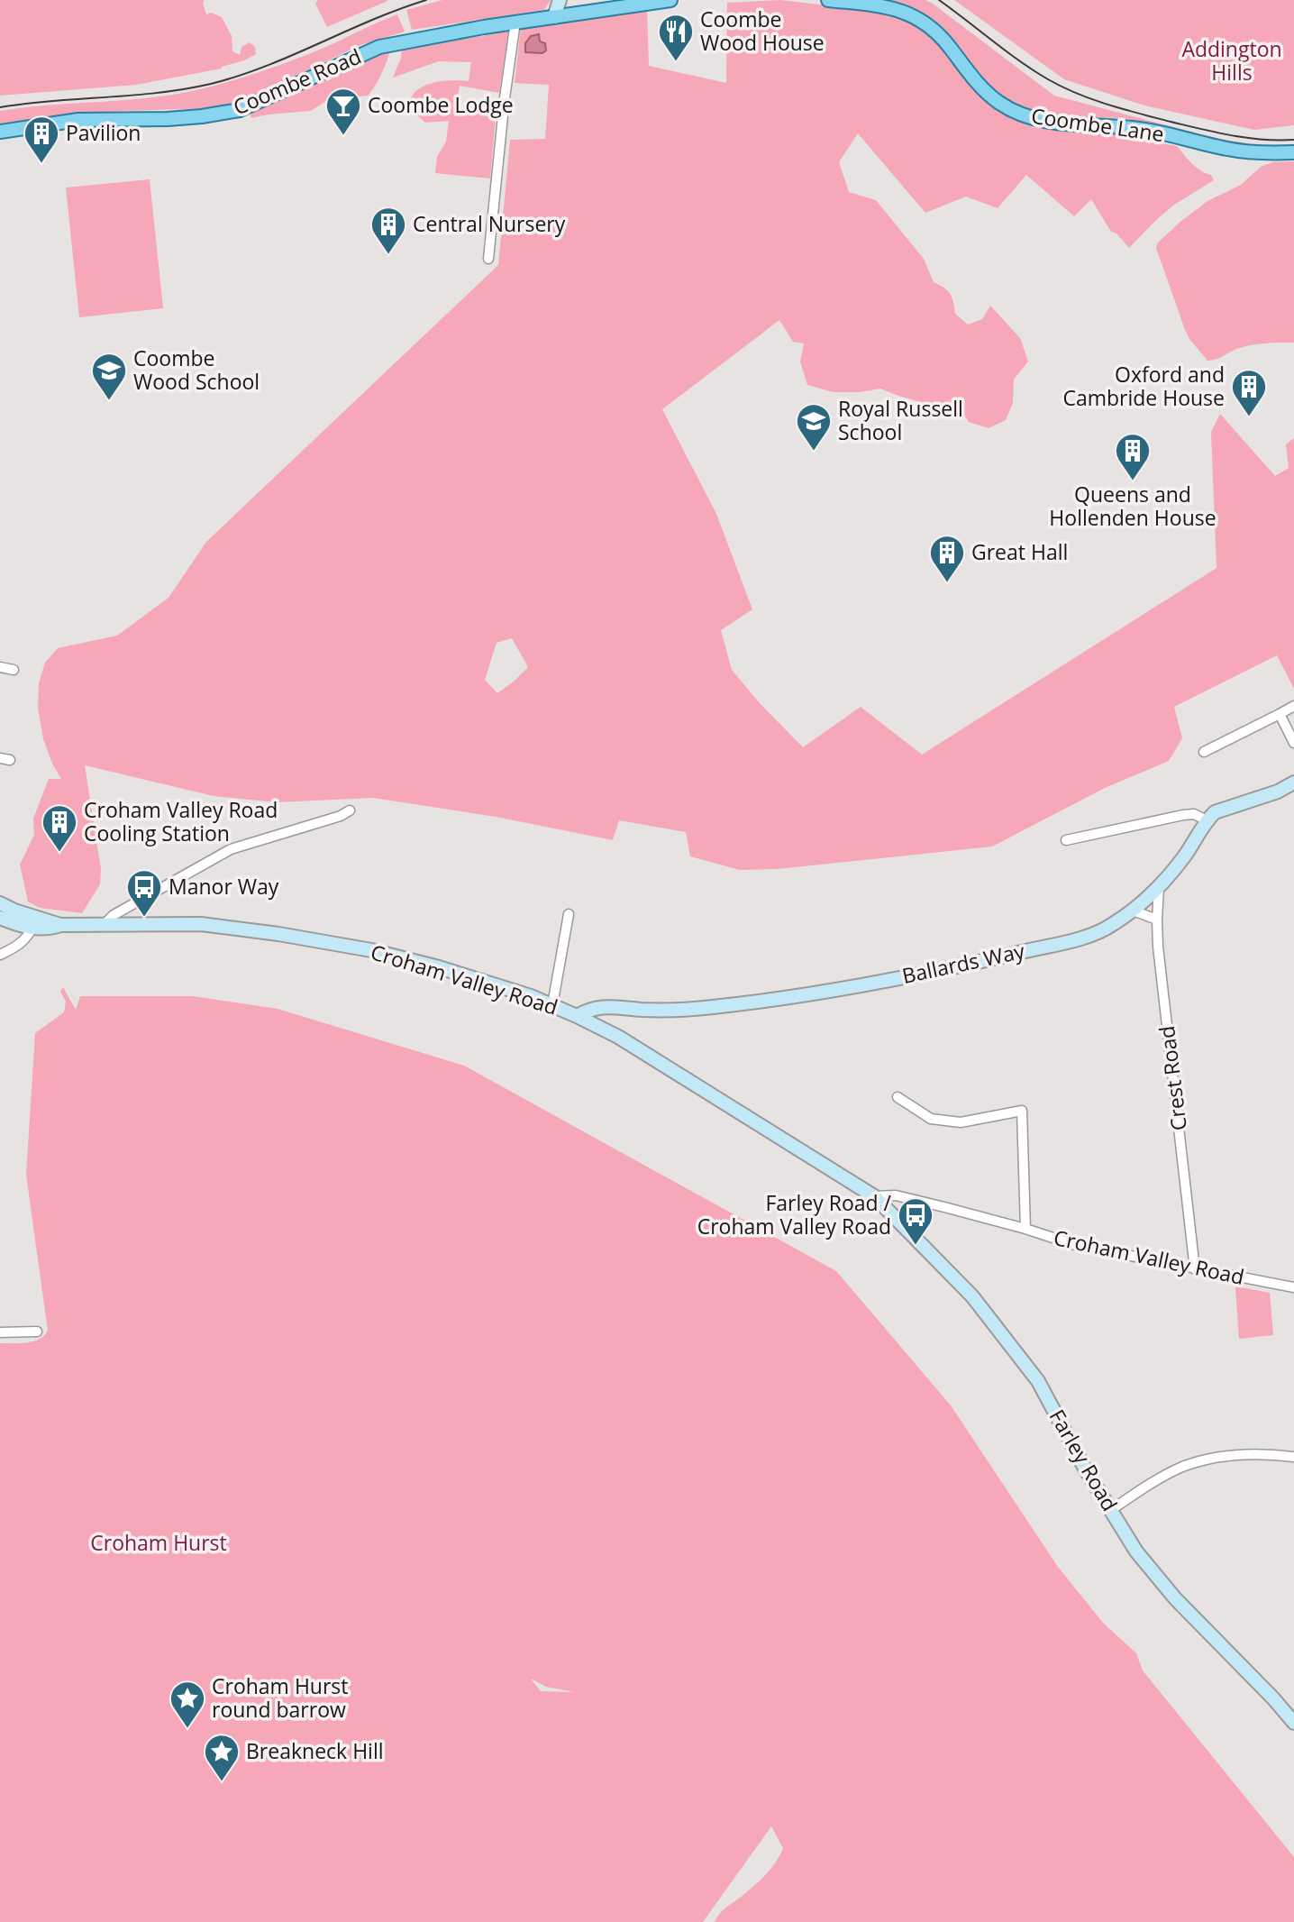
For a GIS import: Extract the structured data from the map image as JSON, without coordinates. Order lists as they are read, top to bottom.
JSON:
{
  "streets": {
    "main road": ["Coombe Road", "Coombe Lane"],
    "street": [
      "Ballards Way",
      "Croham Valley Road",
      "Crest Road",
      "Farley Road"
    ]
  },
  "crossings": [
    ["Ballards Way", "Croham Valley Road"],
    ["Ballards Way", "Crest Road"],
    ["Croham Valley Road", "Crest Road"],
    ["Croham Valley Road", "Farley Road"]
  ],
  "parks": ["Addington Hills", "Croham Hurst"],
  "places": {
    "restaurant": ["Coombe Wood House"],
    "bar": ["Coombe Lodge"],
    "building": [
      "Pavilion",
      "Central Nursery",
      "Oxford and Cambride House",
      "Queens and Hollenden House",
      "Great Hall",
      "Croham Valley Road Cooling Station"
    ],
    "school or university": ["Coombe Wood School", "Royal Russell School"],
    "bus stop": ["Manor Way", "Farley Road / Croham Valley Road"],
    "place": ["Croham Hurst round barrow", "Breakneck Hill"]
  }
}
